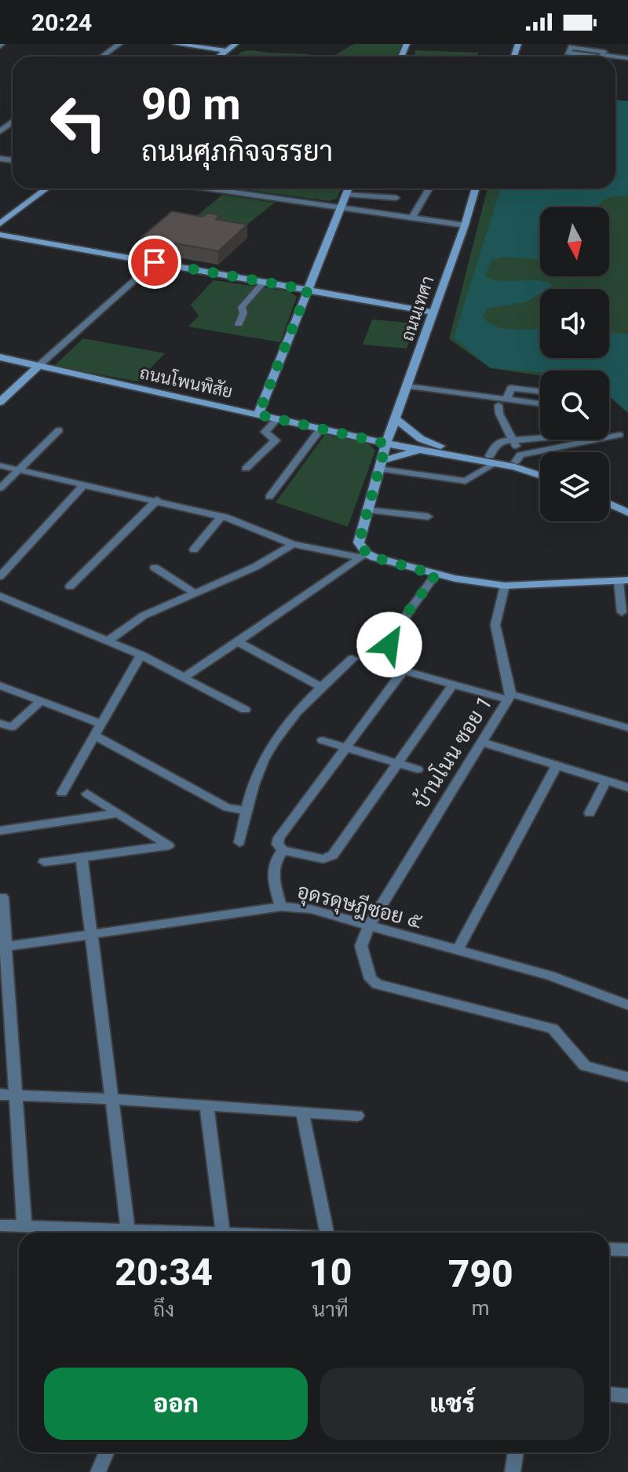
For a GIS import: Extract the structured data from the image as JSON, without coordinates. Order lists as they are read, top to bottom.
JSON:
{
  "streets": {
    "street": [
      "ถนนเทศา",
      "ถนนโพนพิสัย",
      "บ้านโนน ซอย 1",
      "อุดรดุษฎีซอย ๕"
    ]
  },
  "crossings": [
    ["ถนนเทศา", "ถนนโพนพิสัย"],
    ["บ้านโนน ซอย 1", "อุดรดุษฎีซอย ๕"]
  ],
  "north": "bottom",
  "page": {
    "status": "20:24",
    "turn": ["90 m", "ถนนศุภกิจจรรยา"],
    "eta": [
      "20:34",
      "ถึง",
      "10",
      "นาที",
      "790",
      "m"
    ],
    "buttons": ["ออก", "แชร์"]
  }
}
